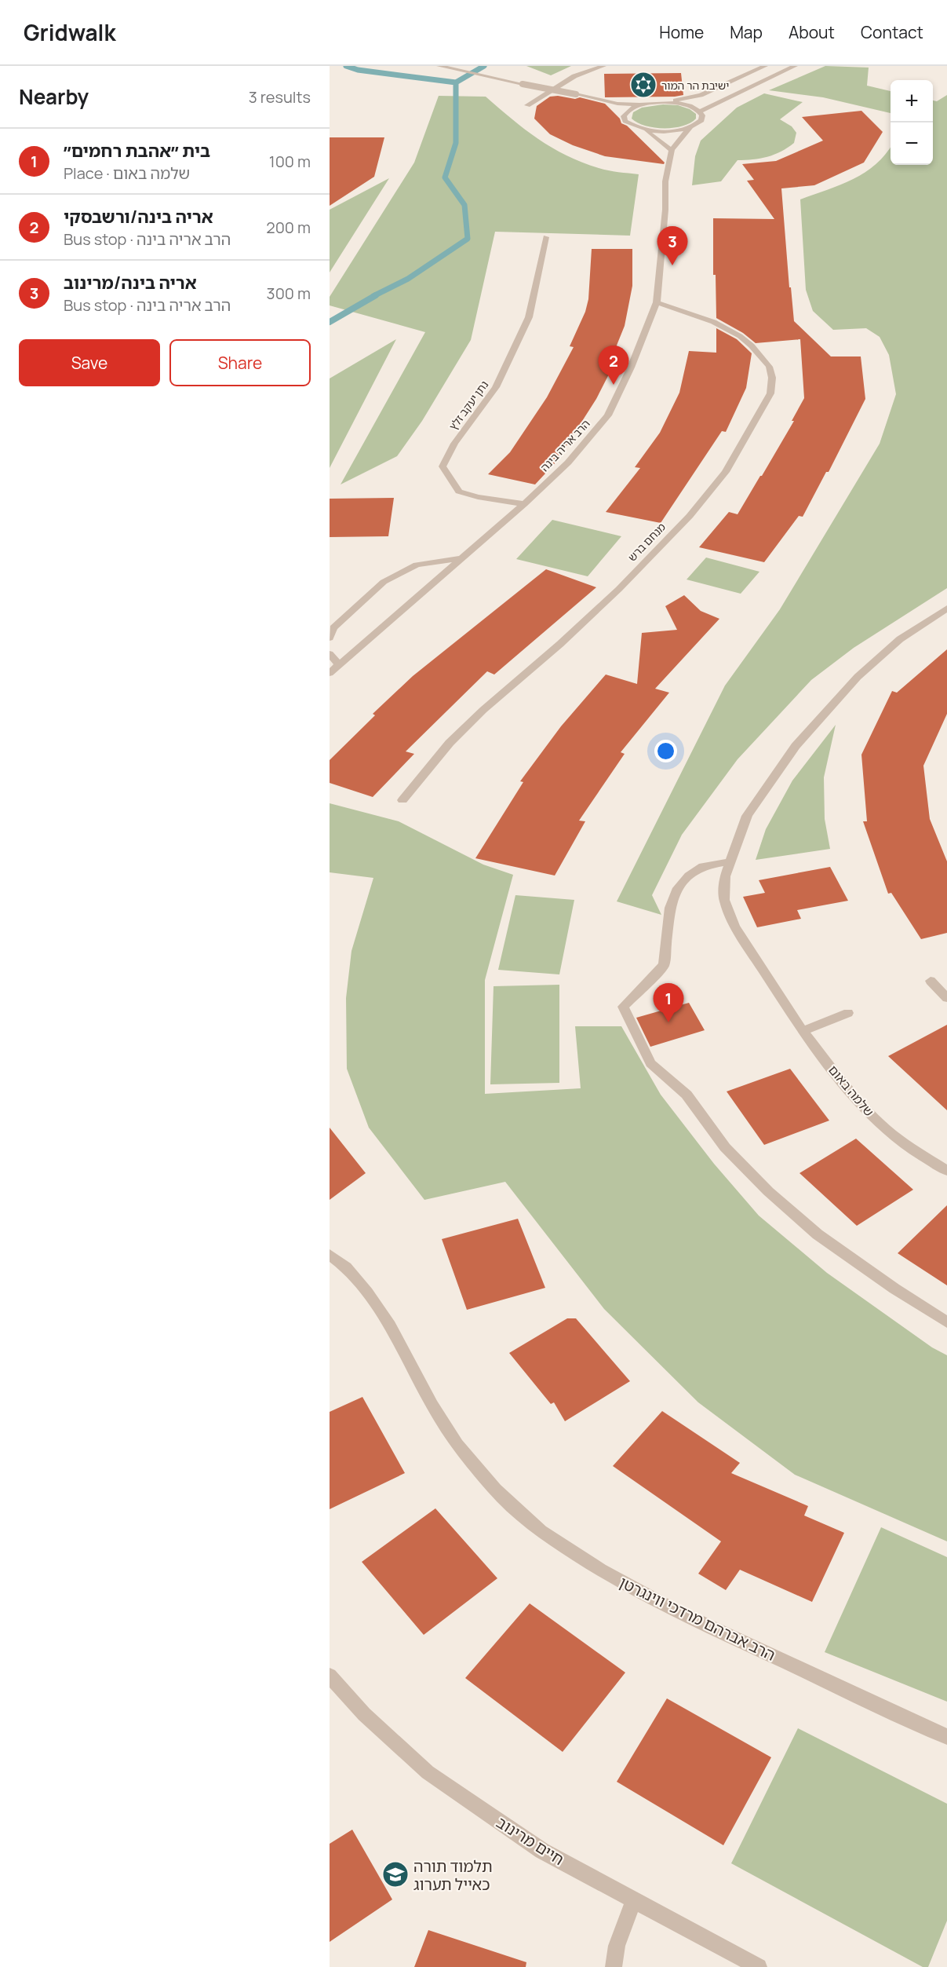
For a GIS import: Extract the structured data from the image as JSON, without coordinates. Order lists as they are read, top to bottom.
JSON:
{
  "streets": {
    "street": [
      "נתן יעקב זלץ",
      "הרב אריה בינה",
      "מנחם ברש",
      "שלמה באום",
      "הרב אברהם מרדכי ווינגרטן",
      "חיים מרינוב"
    ]
  },
  "crossings": [
    ["נתן יעקב זלץ", "הרב אריה בינה"],
    ["הרב אריה בינה", "מנחם ברש"]
  ],
  "places": {
    "synagogue": ["ישיבת הר המור"],
    "school or university": ["תלמוד תורה כאייל תערוג"]
  },
  "page": {
    "header": "Gridwalk",
    "nav": [
      "Home",
      "Map",
      "About",
      "Contact"
    ],
    "heading": ["Nearby", "3 results"],
    "map_buttons": ["+", "−"],
    "list": [
      {
        "mark": "1",
        "name": "בית ״אהבת רחמים״",
        "note": "Place · שלמה באום",
        "value": "100 m"
      },
      {
        "mark": "2",
        "name": "אריה בינה/ורשבסקי",
        "note": "Bus stop · הרב אריה בינה",
        "value": "200 m"
      },
      {
        "mark": "3",
        "name": "אריה בינה/מרינוב",
        "note": "Bus stop · הרב אריה בינה",
        "value": "300 m"
      }
    ],
    "pins": ["3", "2", "1"],
    "buttons": ["Save", "Share"]
  }
}
